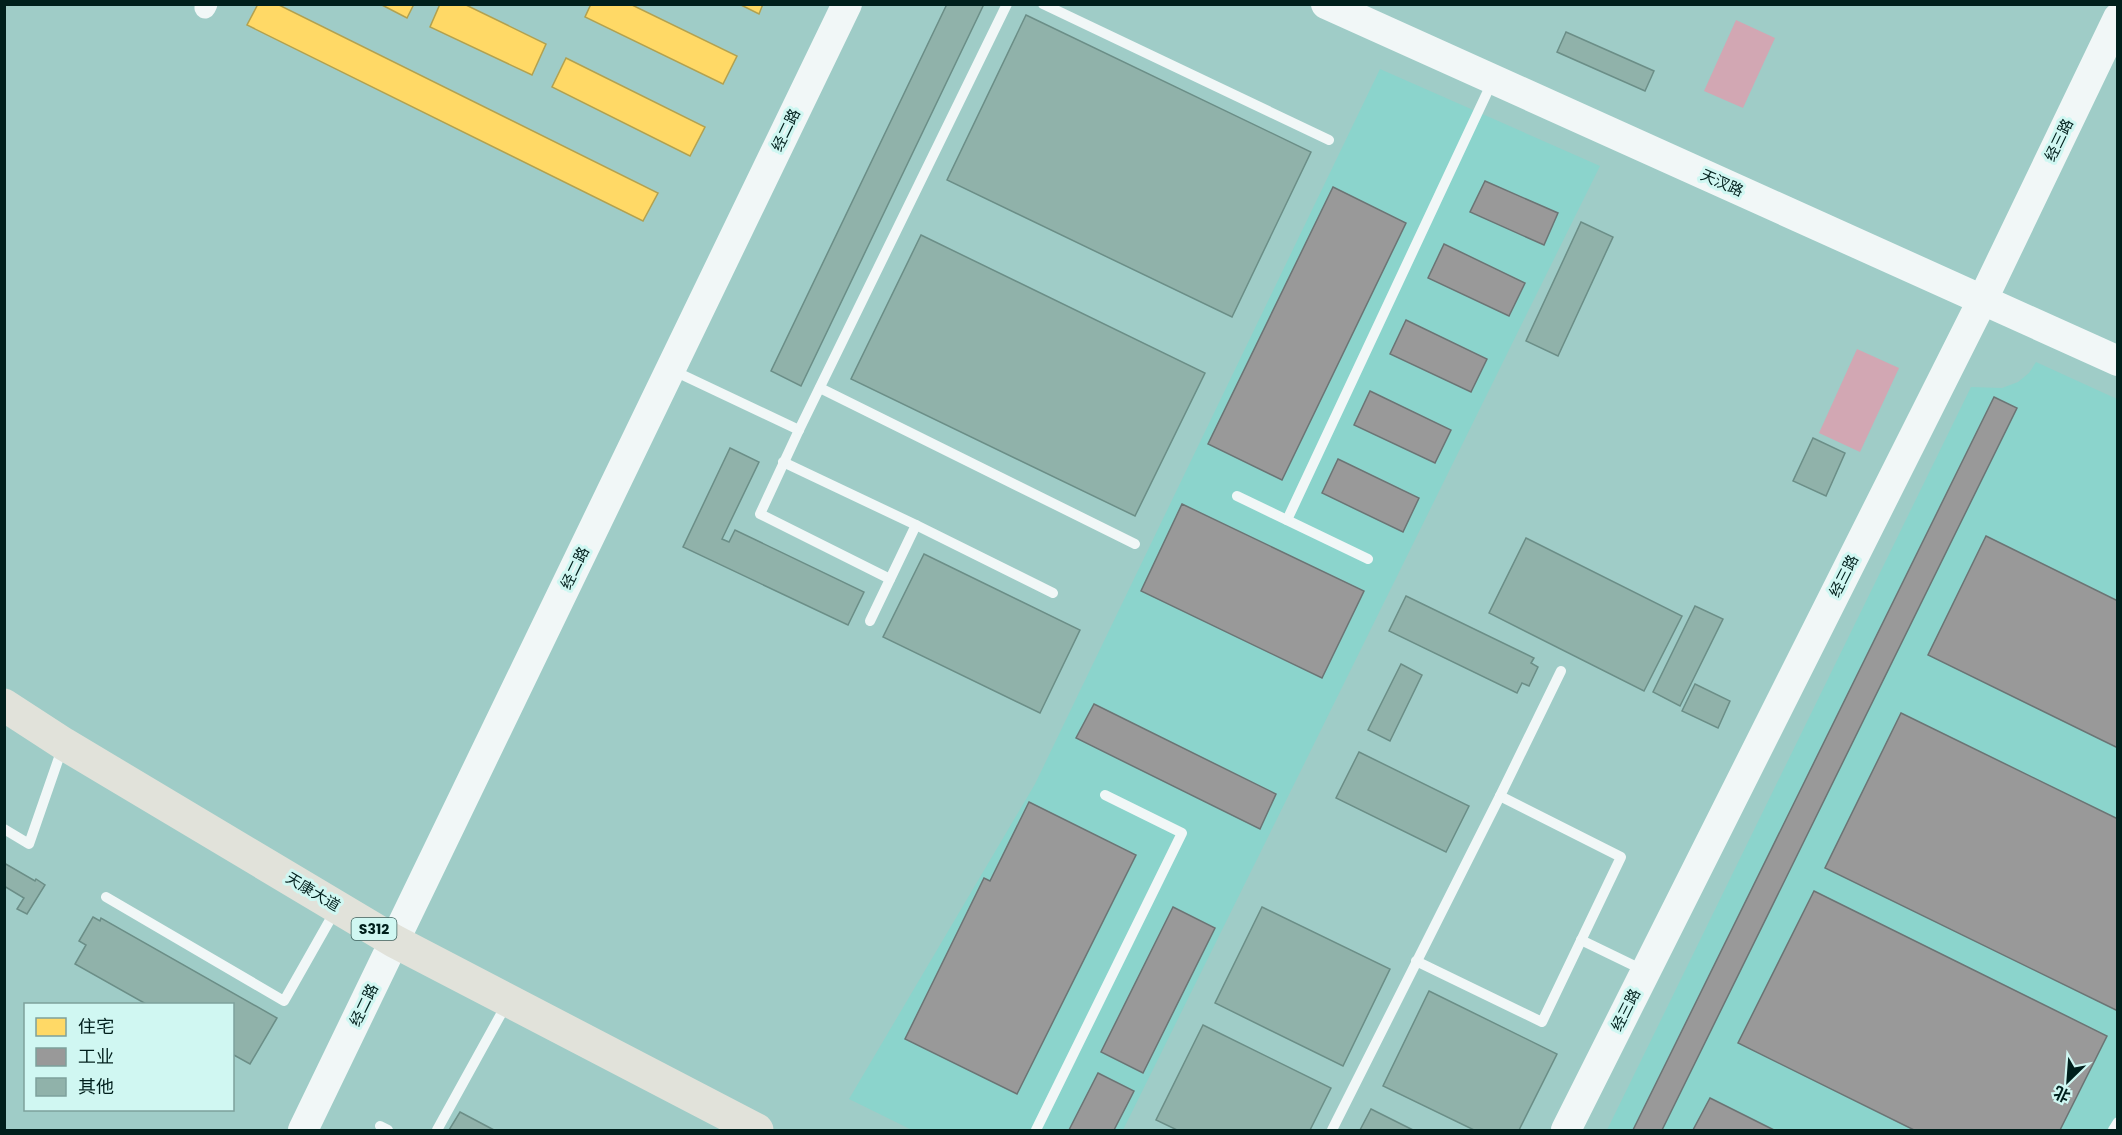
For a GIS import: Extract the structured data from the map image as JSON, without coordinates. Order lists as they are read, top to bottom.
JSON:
{
  "streets": {
    "main road": ["天康大道", "S312"],
    "street": ["经二路", "经三路", "天汊路"]
  },
  "crossings": [
    ["经二路", "天康大道"],
    ["经三路", "天汊路"]
  ],
  "legend": ["住宅", "工业", "其他"],
  "north": "bottom left"
}
